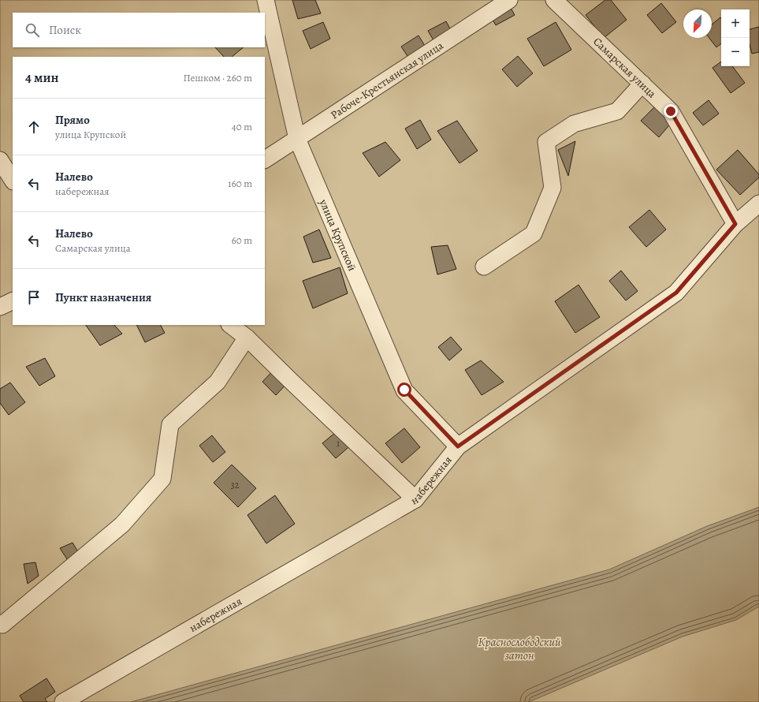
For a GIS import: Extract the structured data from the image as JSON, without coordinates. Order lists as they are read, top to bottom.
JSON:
{
  "streets": {
    "street": [
      "Самарская улица",
      "Рабоче-Крестьянская улица",
      "улица Крупской",
      "набережная"
    ]
  },
  "crossings": [
    ["Самарская улица", "набережная"],
    ["Рабоче-Крестьянская улица", "улица Крупской"],
    ["улица Крупской", "набережная"]
  ],
  "water": ["Краснослободский затон"],
  "house_numbers": ["1", "32"],
  "north": "bottom left",
  "page": {
    "map_buttons": ["+", "−"],
    "search": "Поиск",
    "heading": ["4 мин", "Пешком · 260 m"],
    "list": [
      ["Прямо", "улица Крупской", "40 m"],
      ["Налево", "набережная", "160 m"],
      ["Налево", "Самарская улица", "60 m"],
      "Пункт назначения"
    ]
  }
}
